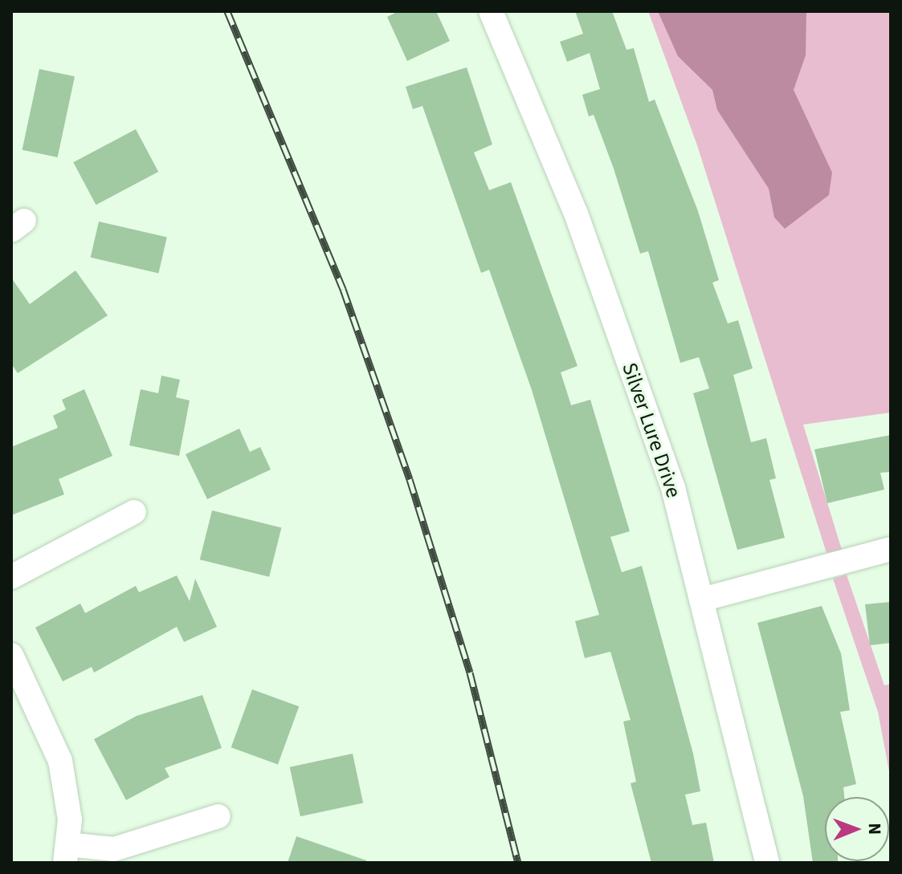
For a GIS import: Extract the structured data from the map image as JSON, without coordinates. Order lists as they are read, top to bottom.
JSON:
{
  "streets": {
    "street": ["Silver Lure Drive"]
  },
  "north": "right"
}
